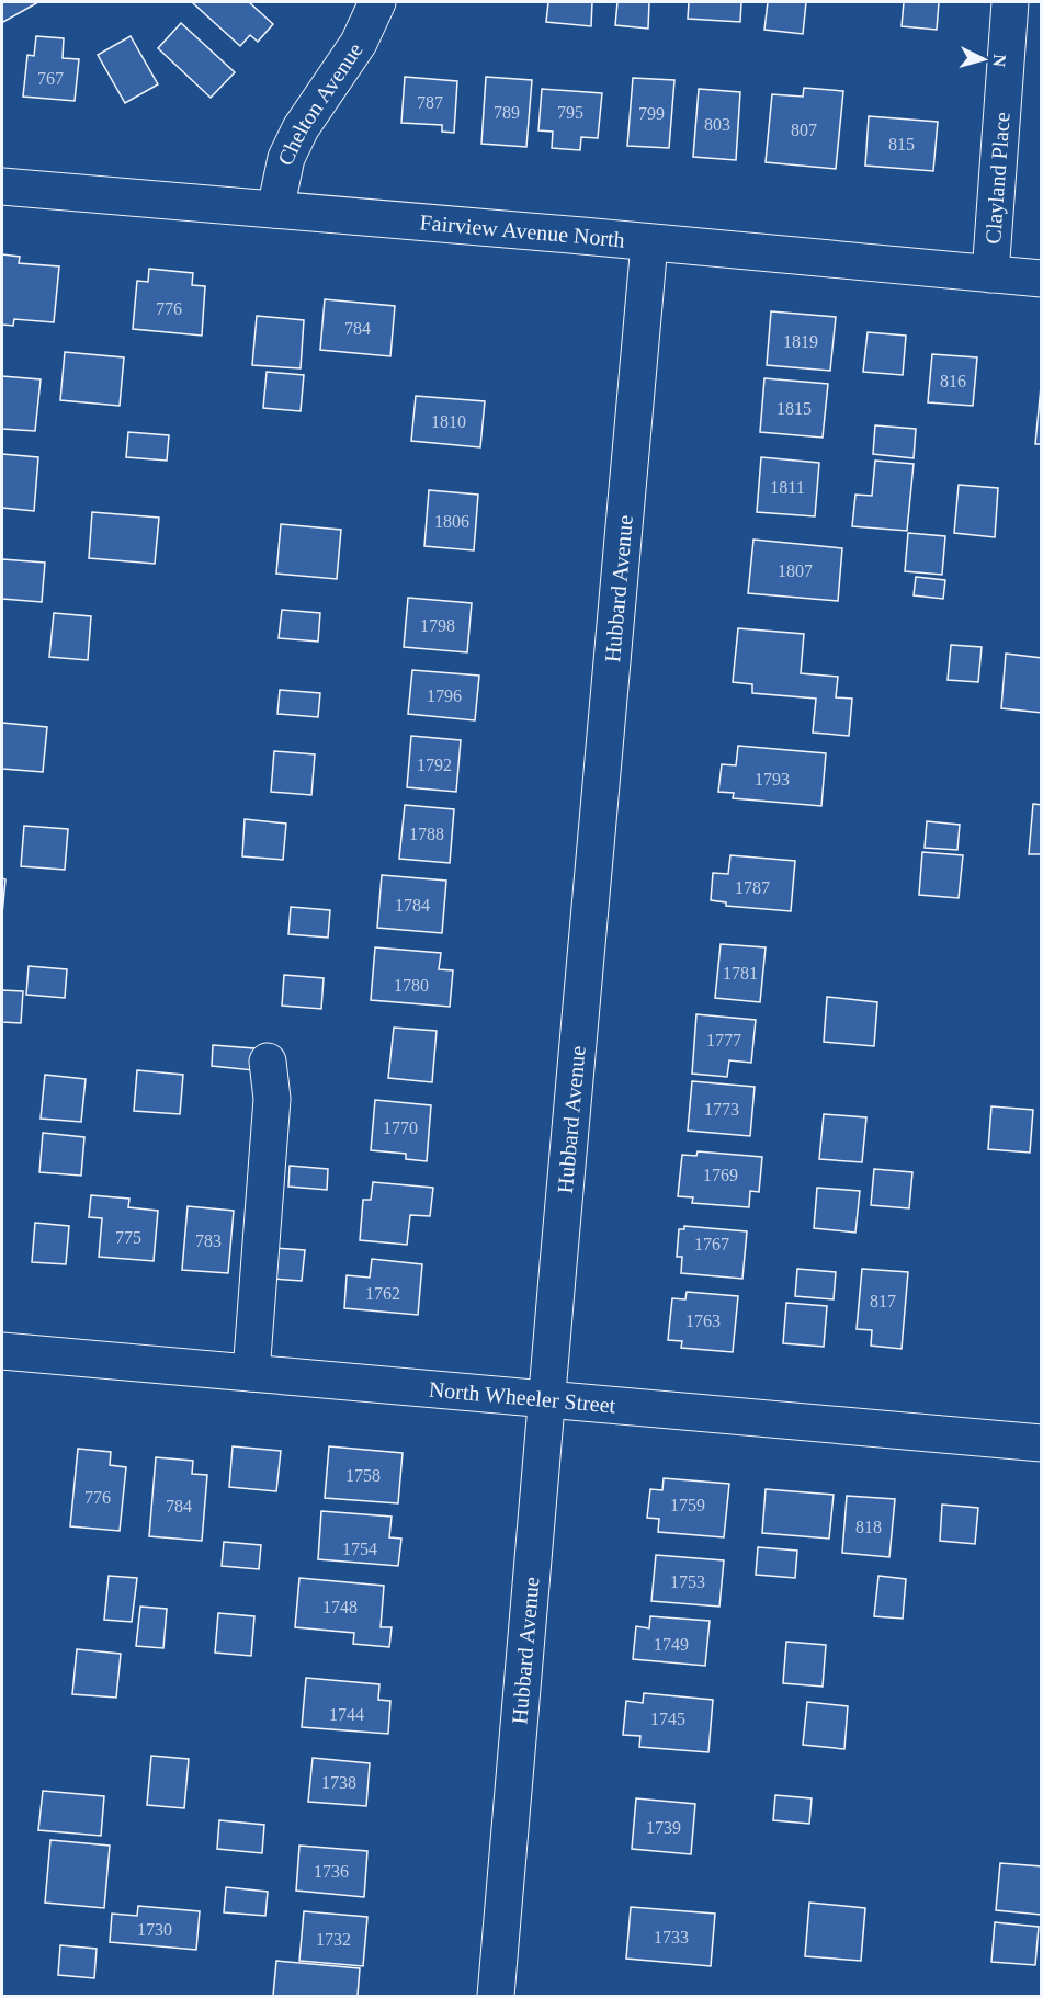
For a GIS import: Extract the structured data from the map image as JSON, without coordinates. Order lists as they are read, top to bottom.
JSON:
{
  "streets": {
    "street": [
      "Chelton Avenue",
      "Clayland Place",
      "Fairview Avenue North",
      "Hubbard Avenue",
      "North Wheeler Street"
    ]
  },
  "crossings": [
    ["Chelton Avenue", "Fairview Avenue North"],
    ["Clayland Place", "Fairview Avenue North"],
    ["Fairview Avenue North", "Hubbard Avenue"],
    ["Hubbard Avenue", "North Wheeler Street"]
  ],
  "house_numbers": [
    "767",
    "787",
    "789",
    "795",
    "799",
    "803",
    "807",
    "815",
    "776",
    "784",
    "1819",
    "816",
    "1815",
    "1810",
    "1811",
    "1806",
    "1807",
    "1798",
    "1796",
    "1792",
    "1793",
    "1788",
    "1787",
    "1784",
    "1781",
    "1780",
    "1777",
    "1773",
    "1770",
    "1769",
    "775",
    "783",
    "1767",
    "1762",
    "817",
    "1763",
    "1758",
    "776",
    "1759",
    "784",
    "818",
    "1754",
    "1753",
    "1748",
    "1749",
    "1744",
    "1745",
    "1738",
    "1739",
    "1736",
    "1730",
    "1733",
    "1732"
  ],
  "north": "right"
}
